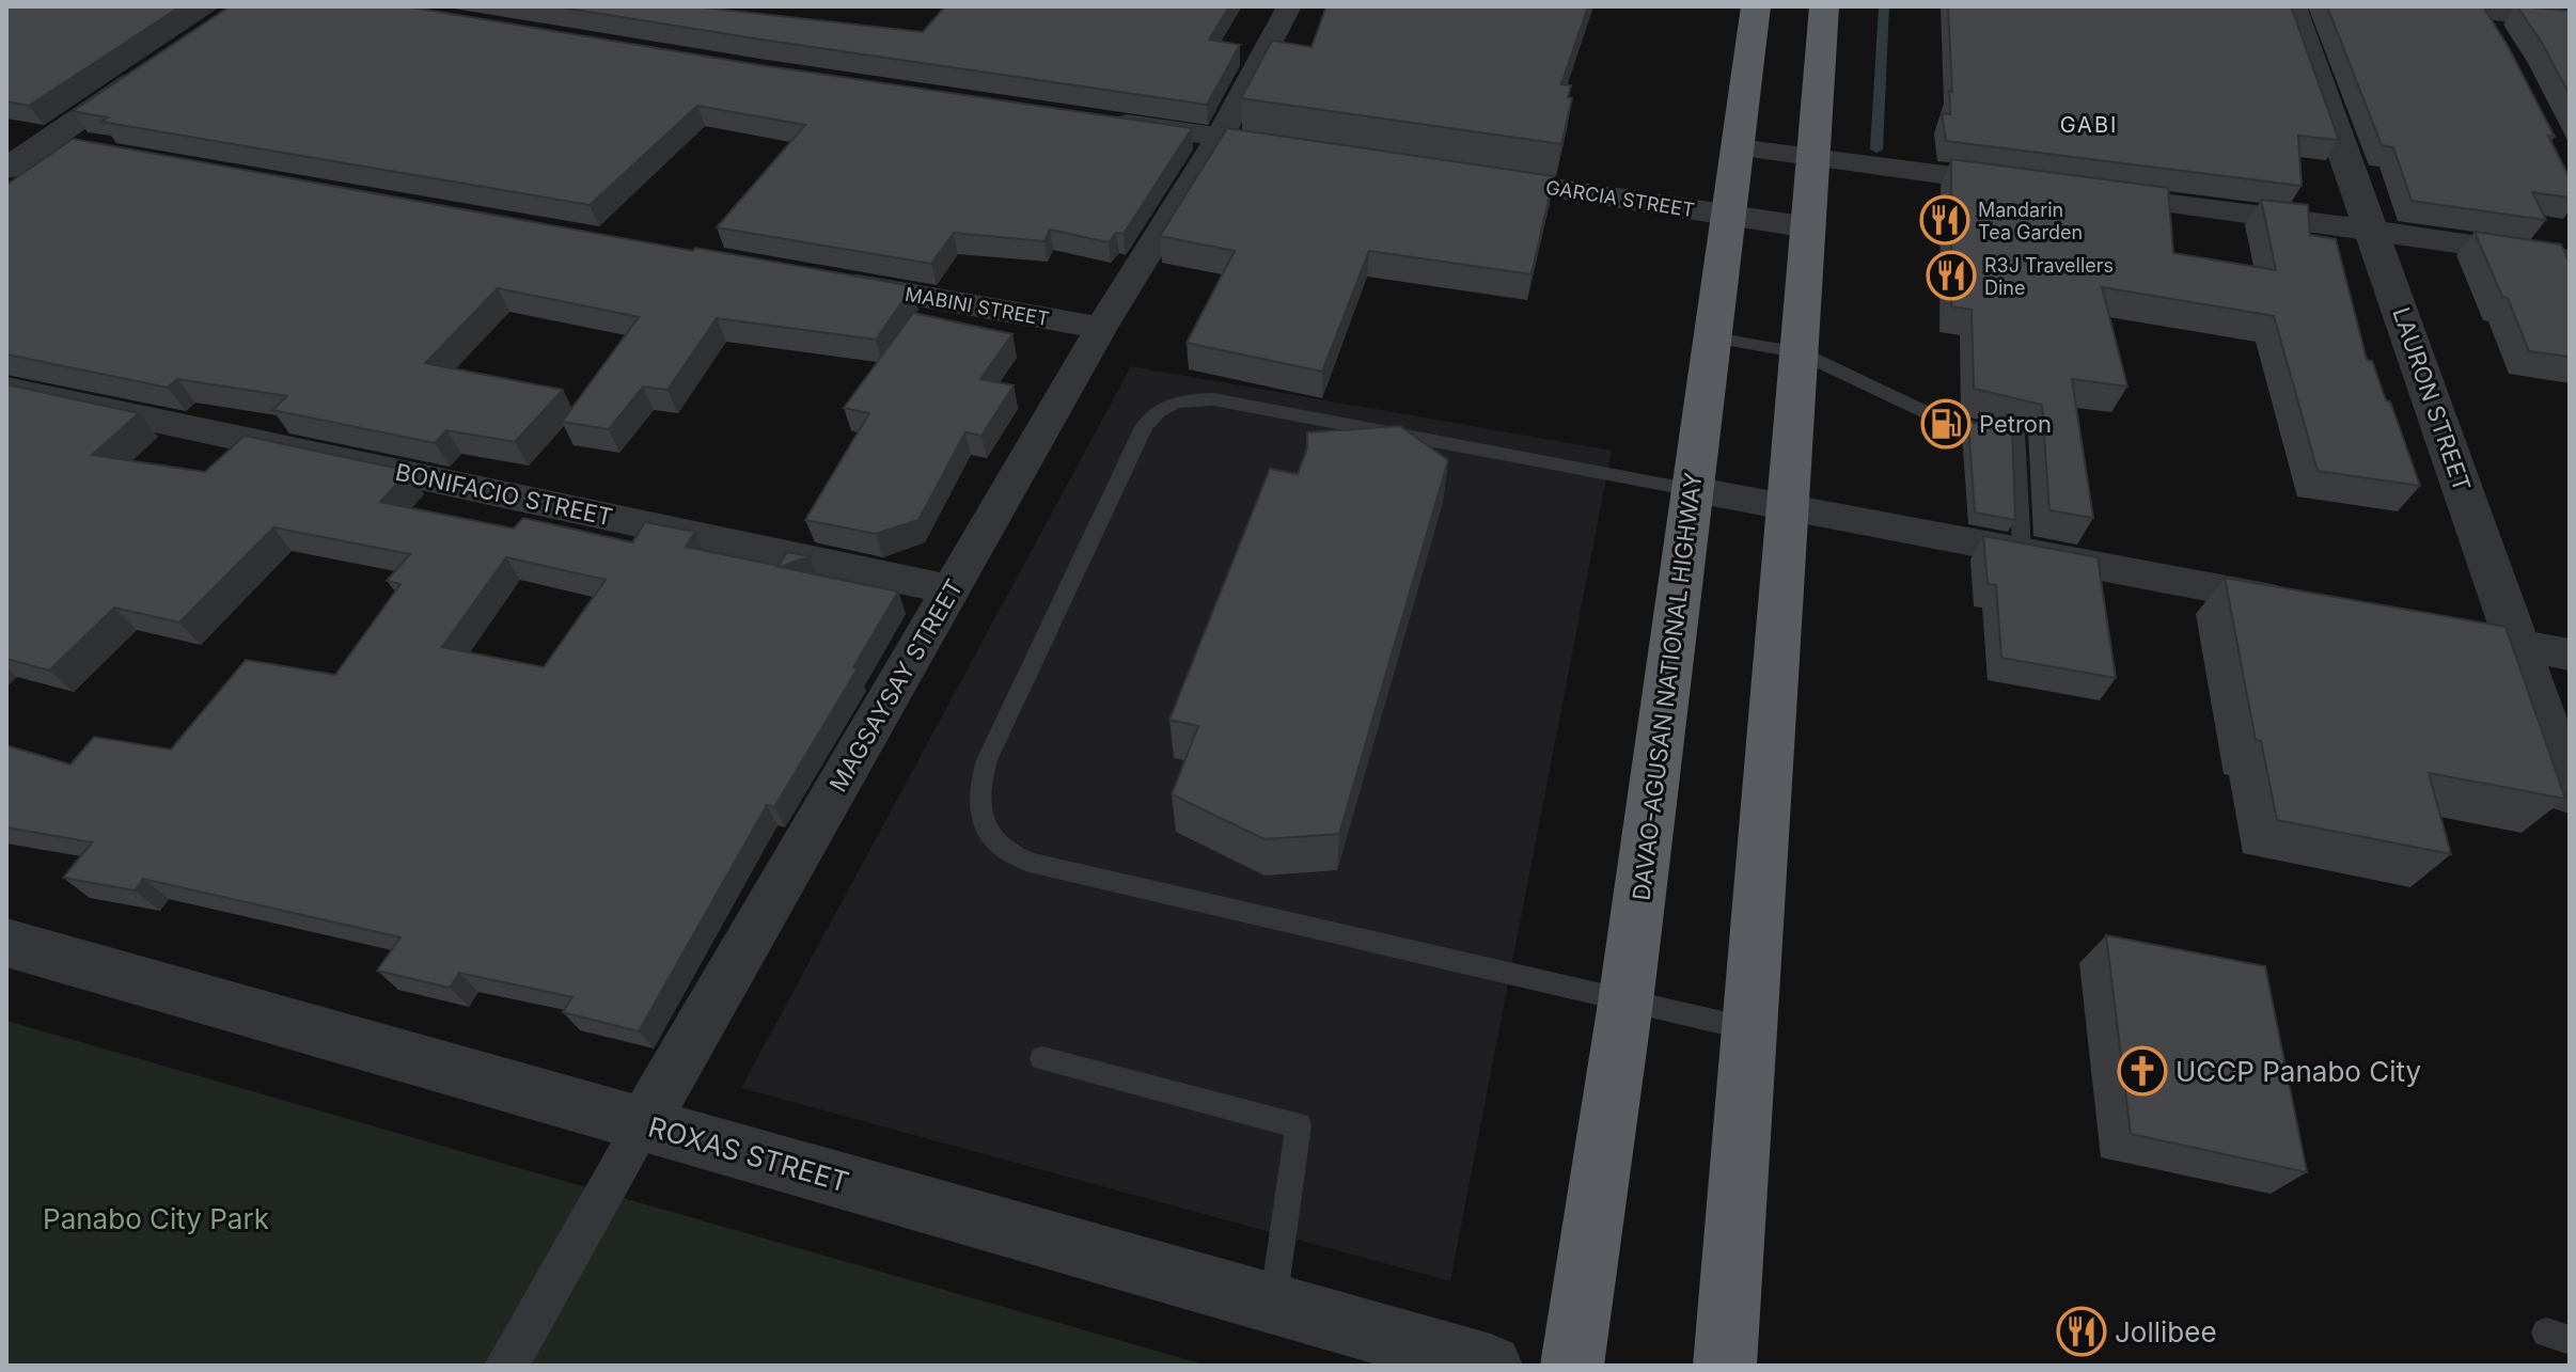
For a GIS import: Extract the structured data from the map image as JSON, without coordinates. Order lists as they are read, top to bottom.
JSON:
{
  "streets": {
    "highway": ["DAVAO-AGUSAN NATIONAL HIGHWAY"],
    "street": [
      "GARCIA STREET",
      "MABINI STREET",
      "LAURON STREET",
      "BONIFACIO STREET",
      "MAGSAYSAY STREET",
      "ROXAS STREET"
    ]
  },
  "crossings": [
    ["GARCIA STREET", "DAVAO-AGUSAN NATIONAL HIGHWAY"],
    ["MABINI STREET", "MAGSAYSAY STREET"],
    ["BONIFACIO STREET", "MAGSAYSAY STREET"],
    ["MAGSAYSAY STREET", "ROXAS STREET"]
  ],
  "districts": ["GABI"],
  "parks": ["Panabo City Park"],
  "places": {
    "restaurant": ["Mandarin Tea Garden", "R3J Travellers Dine", "Jollibee"],
    "fuel station": ["Petron"],
    "church": ["UCCP Panabo City"]
  }
}
